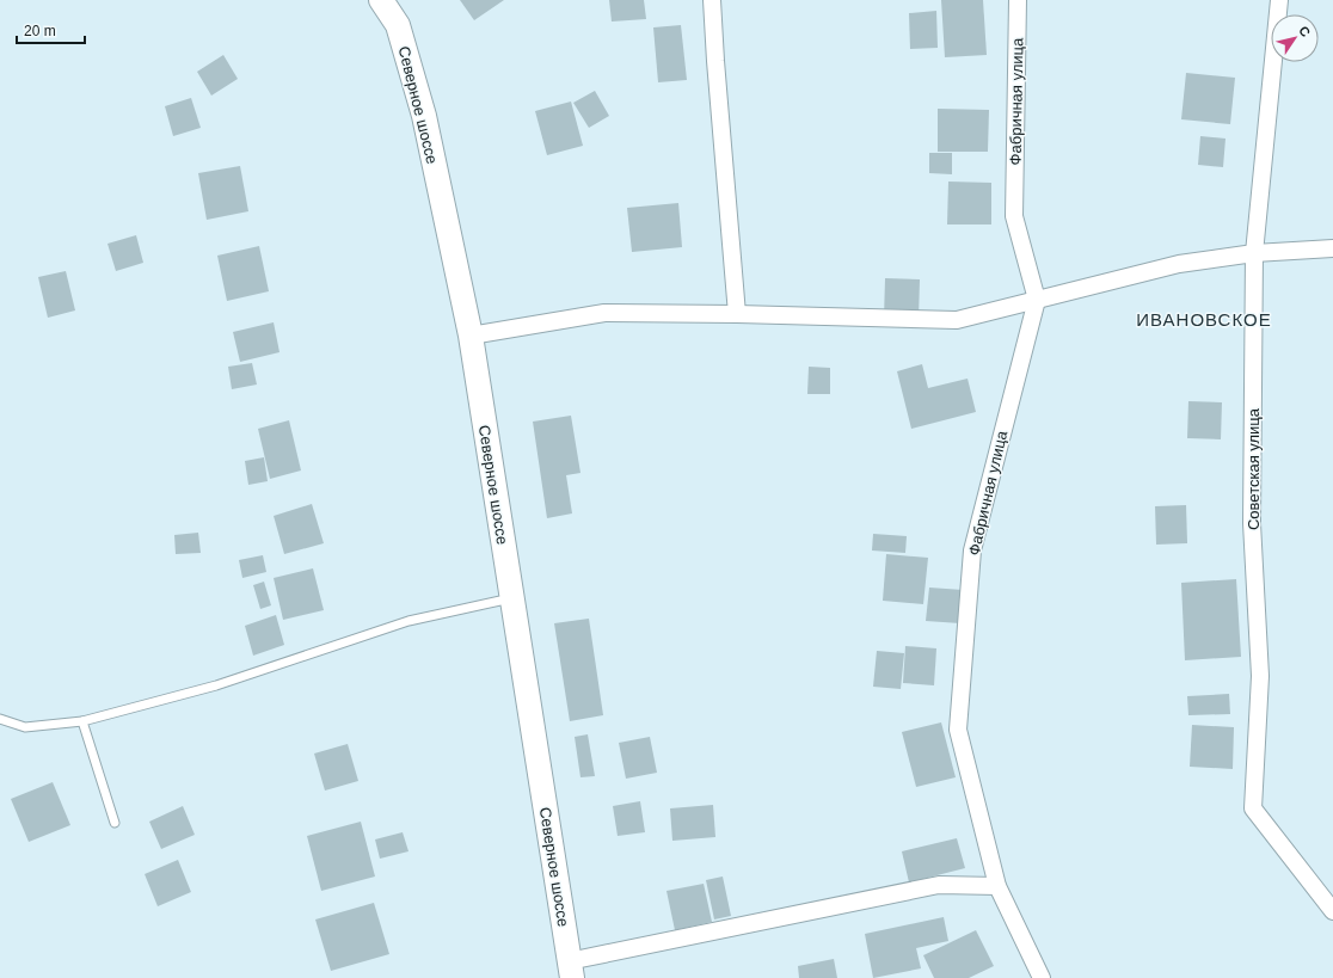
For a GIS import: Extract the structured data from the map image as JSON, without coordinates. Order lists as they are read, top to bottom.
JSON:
{
  "streets": {
    "main road": ["Северное шоссе"],
    "street": ["Фабричная улица", "Советская улица"]
  },
  "districts": ["ИВАНОВСКОЕ"],
  "scale_bar": "20 m",
  "north": "top right"
}
